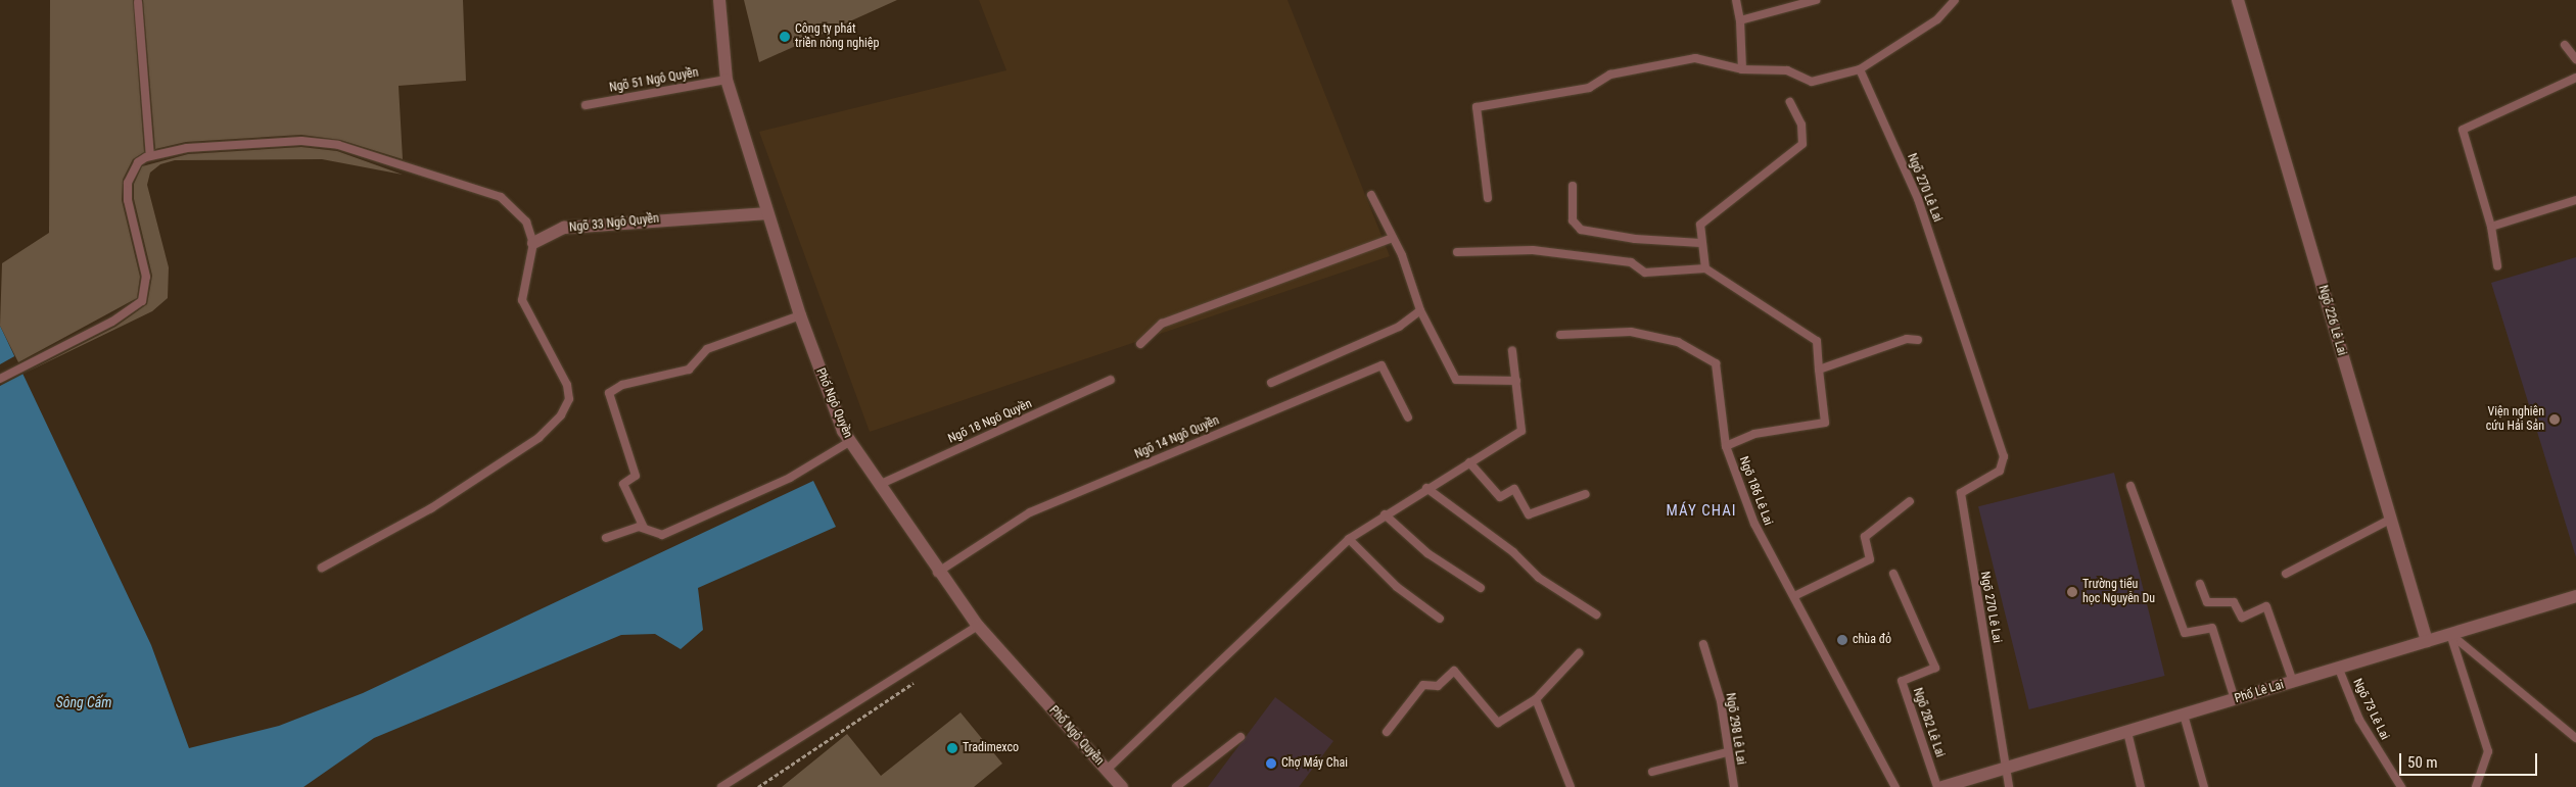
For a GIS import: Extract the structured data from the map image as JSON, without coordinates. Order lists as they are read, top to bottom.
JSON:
{
  "streets": {
    "street": [
      "Ngõ 33 Ngô Quyền",
      "Ngõ 226 Lê Lai",
      "Phố Ngô Quyền",
      "Phố Lê Lai"
    ],
    "lane": [
      "Ngõ 51 Ngô Quyền",
      "Ngõ 270 Lê Lai",
      "Ngõ 18 Ngô Quyền",
      "Ngõ 14 Ngô Quyền",
      "Ngõ 186 Lê Lai",
      "Ngõ 73 Lê Lai",
      "Ngõ 282 Lê Lai",
      "Ngõ 298 Lê Lai"
    ]
  },
  "crossings": [
    ["Ngõ 51 Ngô Quyền", "Phố Ngô Quyền"],
    ["Ngõ 270 Lê Lai", "Phố Lê Lai"],
    ["Ngõ 33 Ngô Quyền", "Phố Ngô Quyền"],
    ["Ngõ 226 Lê Lai", "Phố Lê Lai"],
    ["Phố Ngô Quyền", "Ngõ 18 Ngô Quyền"],
    ["Phố Ngô Quyền", "Ngõ 14 Ngô Quyền"],
    ["Phố Lê Lai", "Ngõ 73 Lê Lai"]
  ],
  "districts": ["MÁY CHAI"],
  "water": ["Sông Cấm"],
  "places": [
    "Công ty phát triền nông nghiệp",
    "Viện nghiên cứu Hải Sản",
    "Trường tiểu học Nguyễn Du",
    "chùa đỏ",
    "Tradimexco",
    "Chợ Máy Chai"
  ],
  "scale_bar": "50 m"
}
